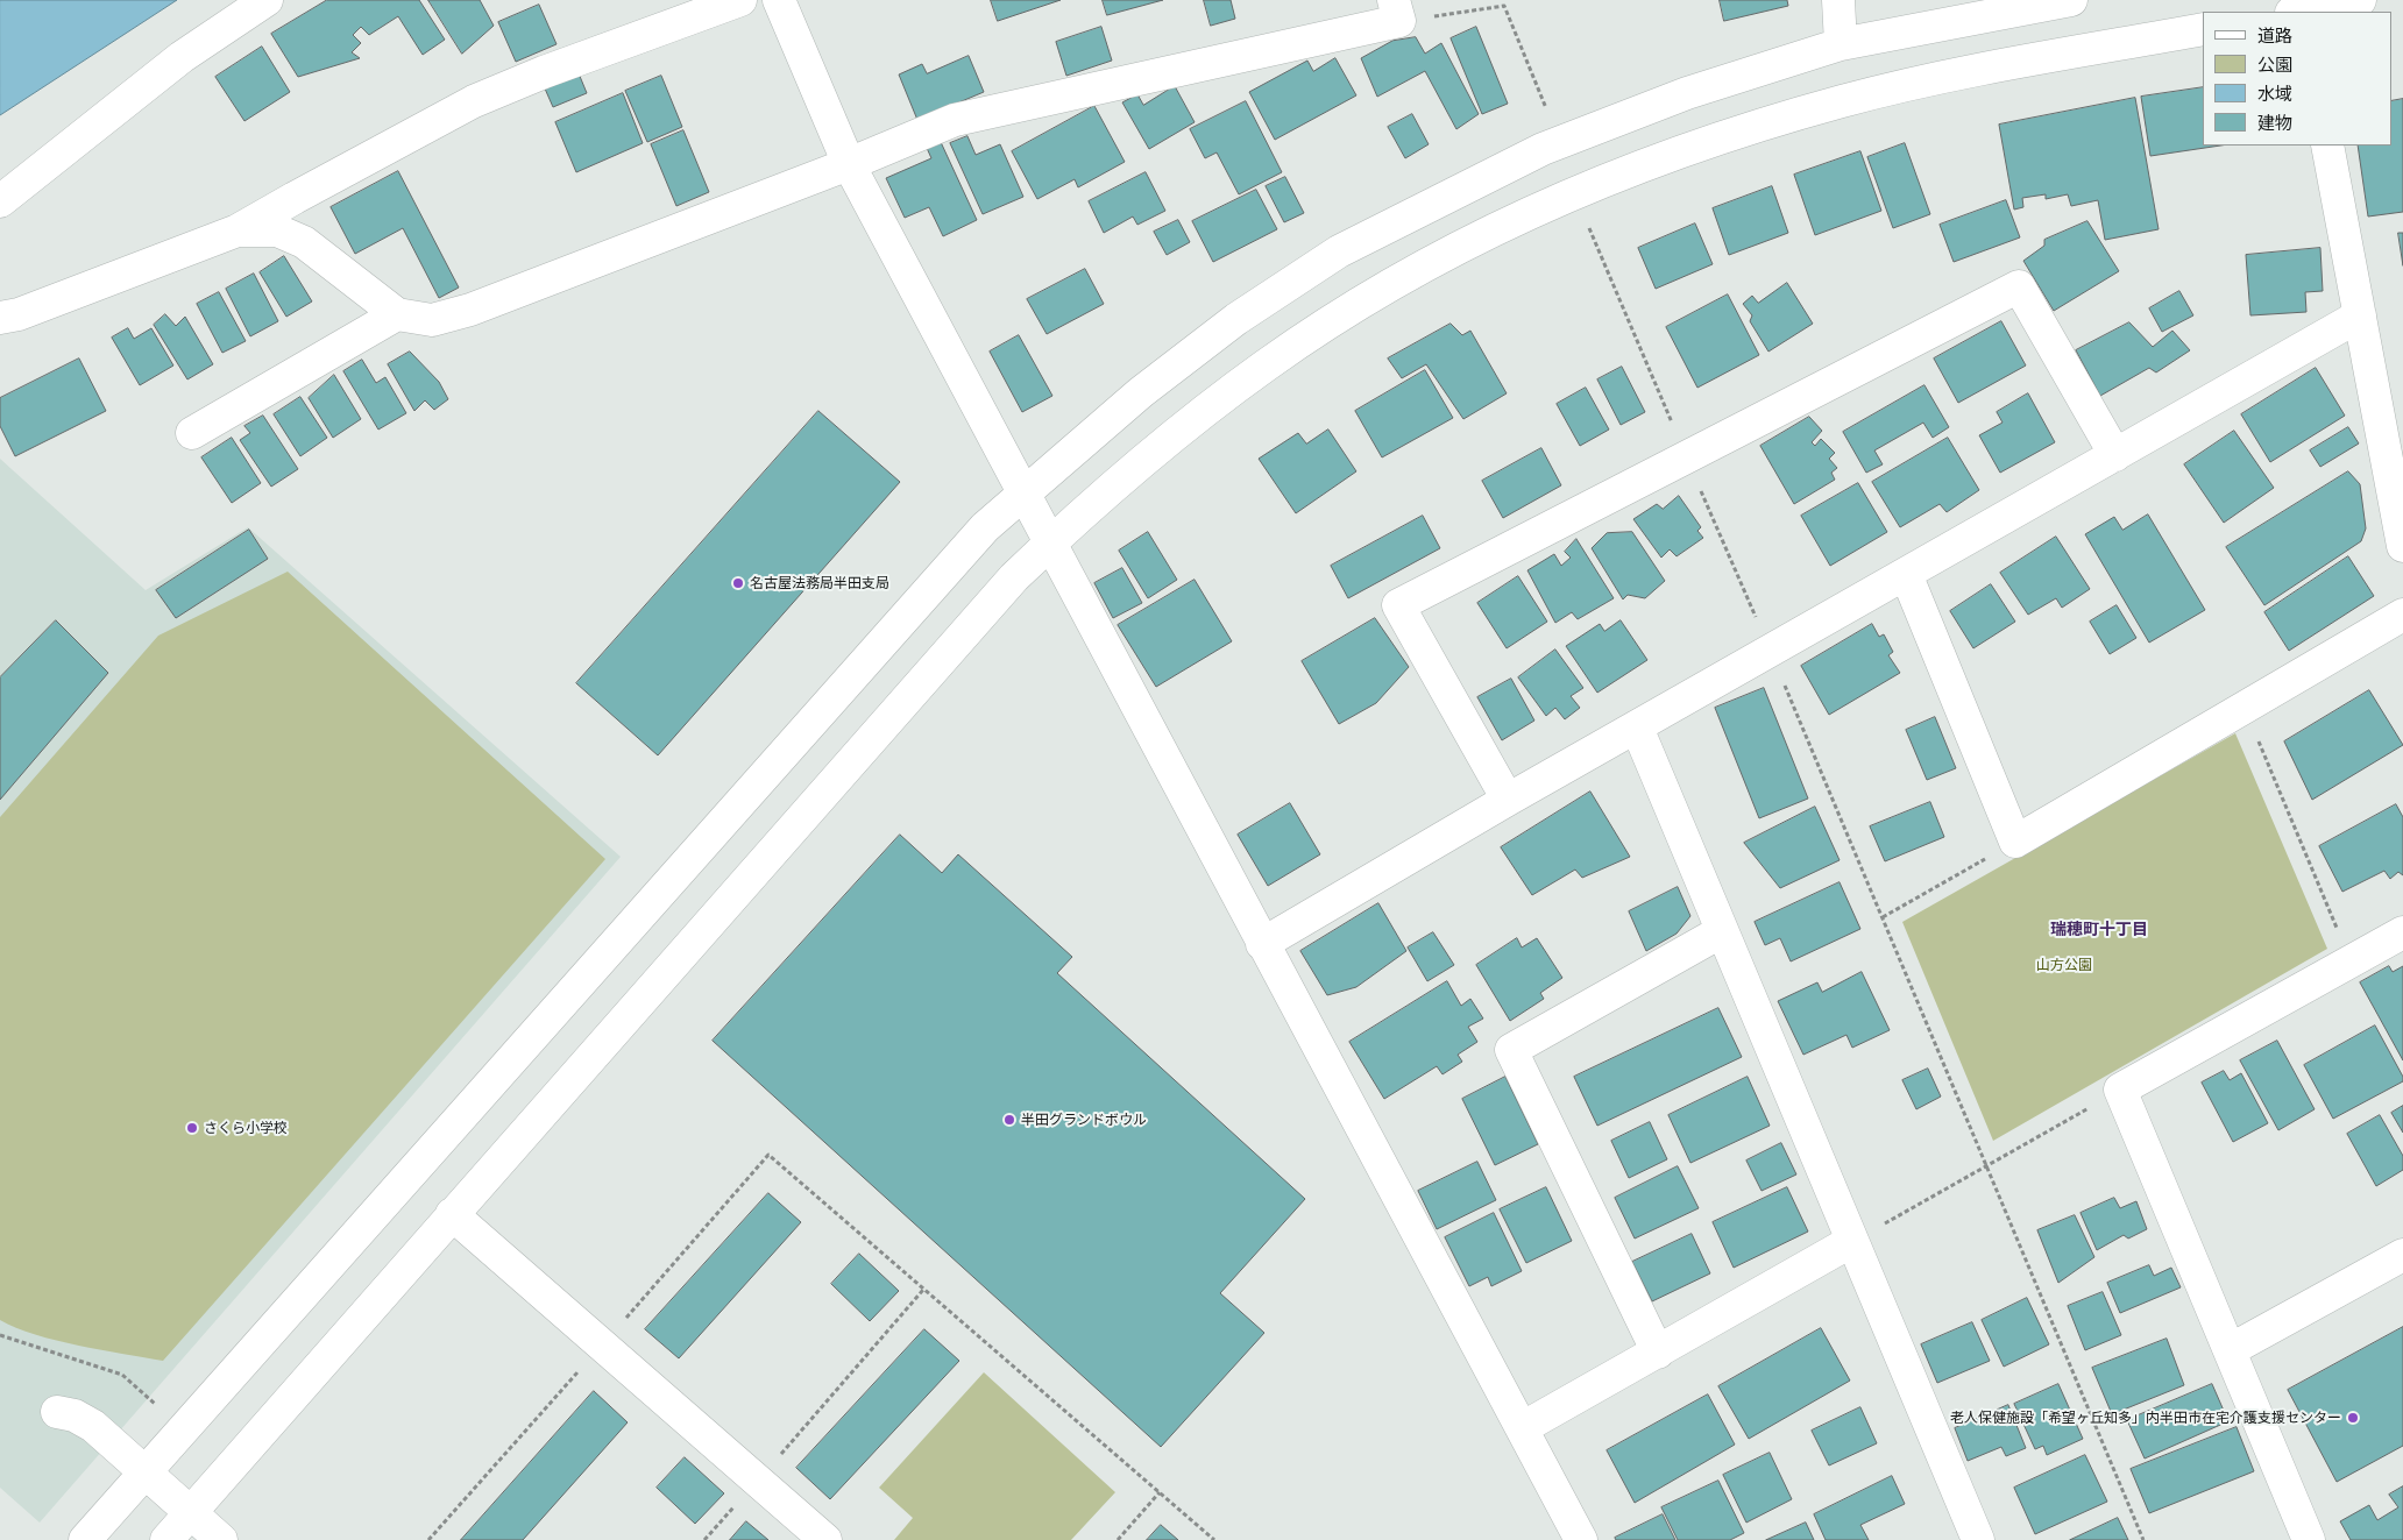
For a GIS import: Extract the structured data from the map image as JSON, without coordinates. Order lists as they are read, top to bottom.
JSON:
{
  "districts": ["瑞穂町十丁目"],
  "parks": ["山方公園"],
  "places": [
    "名古屋法務局半田支局",
    "半田グランドボウル",
    "さくら小学校",
    "老人保健施設「希望ヶ丘知多」内半田市在宅介護支援センター"
  ],
  "legend": [
    "道路",
    "公園",
    "水域",
    "建物"
  ]
}
